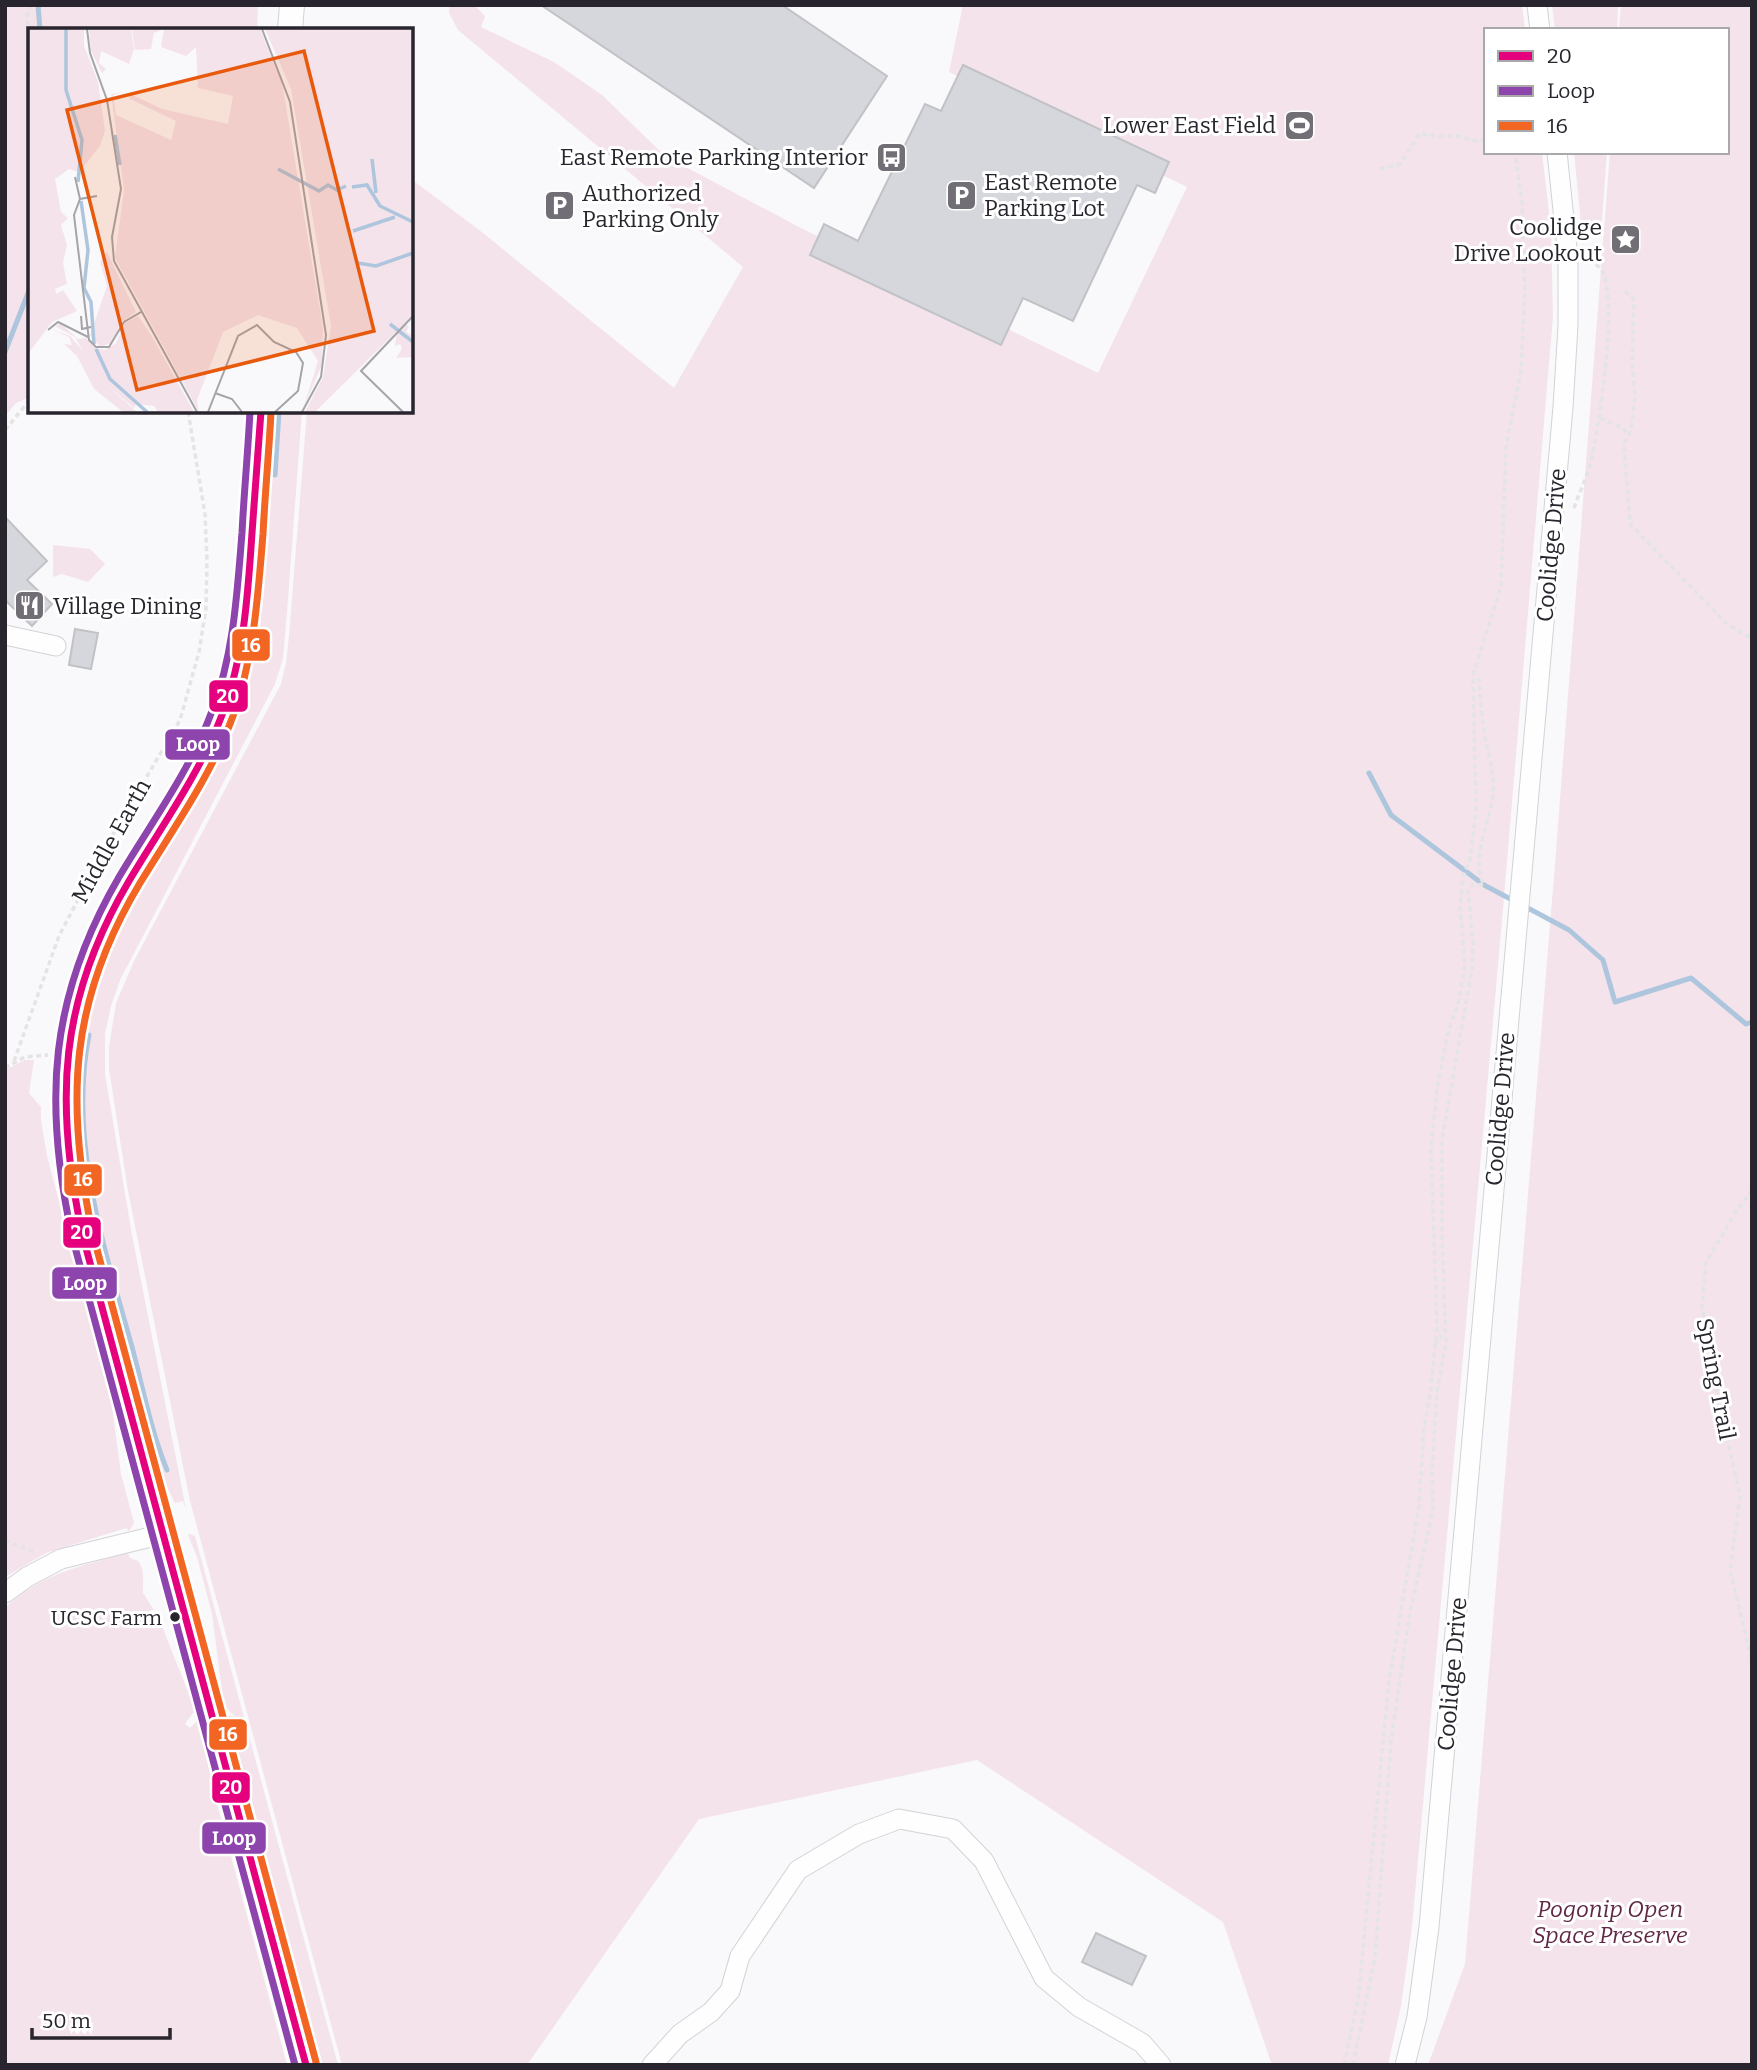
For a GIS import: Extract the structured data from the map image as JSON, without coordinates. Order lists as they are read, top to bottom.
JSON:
{
  "streets": {
    "street": ["Coolidge Drive"],
    "path": ["Middle Earth", "Spring Trail"]
  },
  "parks": ["Pogonip Open Space Preserve"],
  "places": {
    "sports": ["Lower East Field"],
    "bus stop": ["East Remote Parking Interior"],
    "parking": ["East Remote Parking Lot", "Authorized Parking Only"],
    "place": ["Coolidge Drive Lookout"],
    "restaurant": ["Village Dining"],
    "other": ["UCSC Farm"]
  },
  "lines": ["transit line 20", "transit line Loop", "transit line 16"],
  "legend": ["20", "Loop", "16"],
  "scale_bar": "50 m"
}
